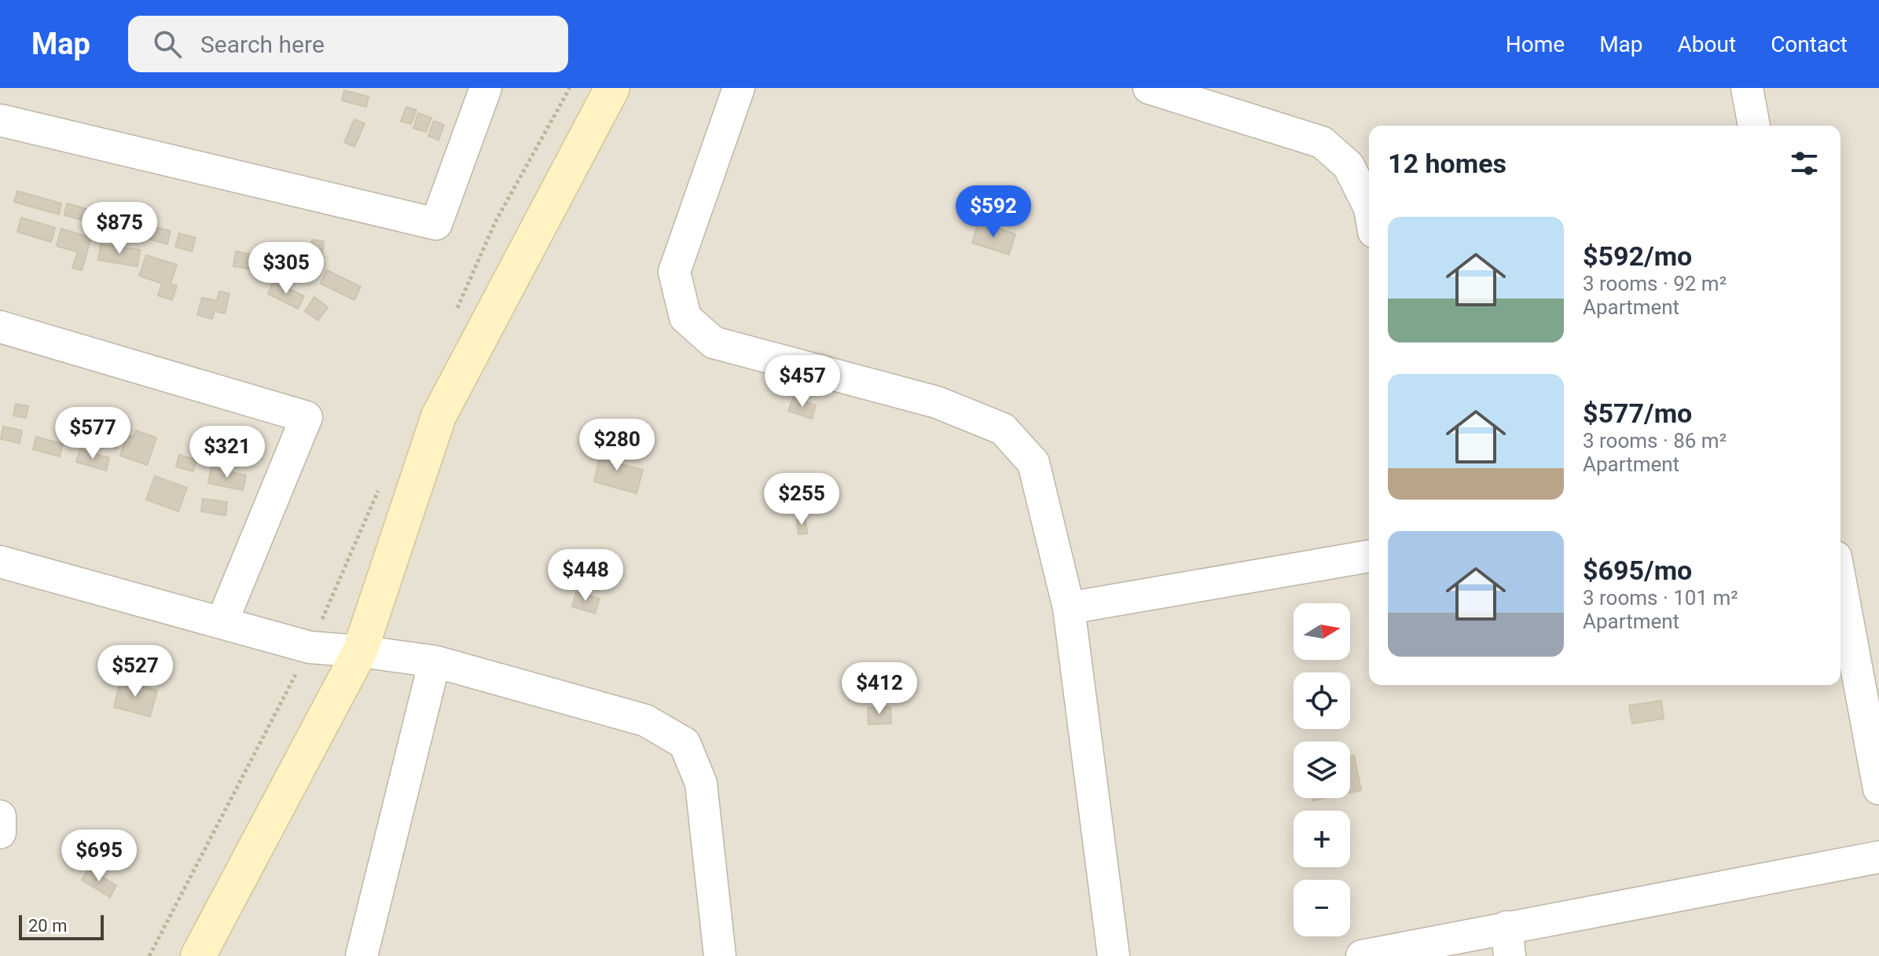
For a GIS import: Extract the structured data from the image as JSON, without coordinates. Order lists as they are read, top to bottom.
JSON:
{
  "scale_bar": "20 m",
  "north": "right",
  "page": {
    "header": "Map",
    "search": "Search here",
    "nav": [
      "Home",
      "Map",
      "About",
      "Contact"
    ],
    "heading": "12 homes",
    "price": [
      "$592",
      "$875",
      "$305",
      "$457",
      "$577",
      "$280",
      "$321",
      "$255",
      "$448",
      "$527",
      "$412",
      "$695"
    ],
    "list": [
      {
        "name": "$592/mo",
        "note": "3 rooms · 92 m² · Apartment"
      },
      {
        "name": "$577/mo",
        "note": "3 rooms · 86 m² · Apartment"
      },
      {
        "name": "$695/mo",
        "note": "3 rooms · 101 m² · Apartment"
      }
    ],
    "map_buttons": ["+", "−"],
    "scale": "20 m"
  }
}
